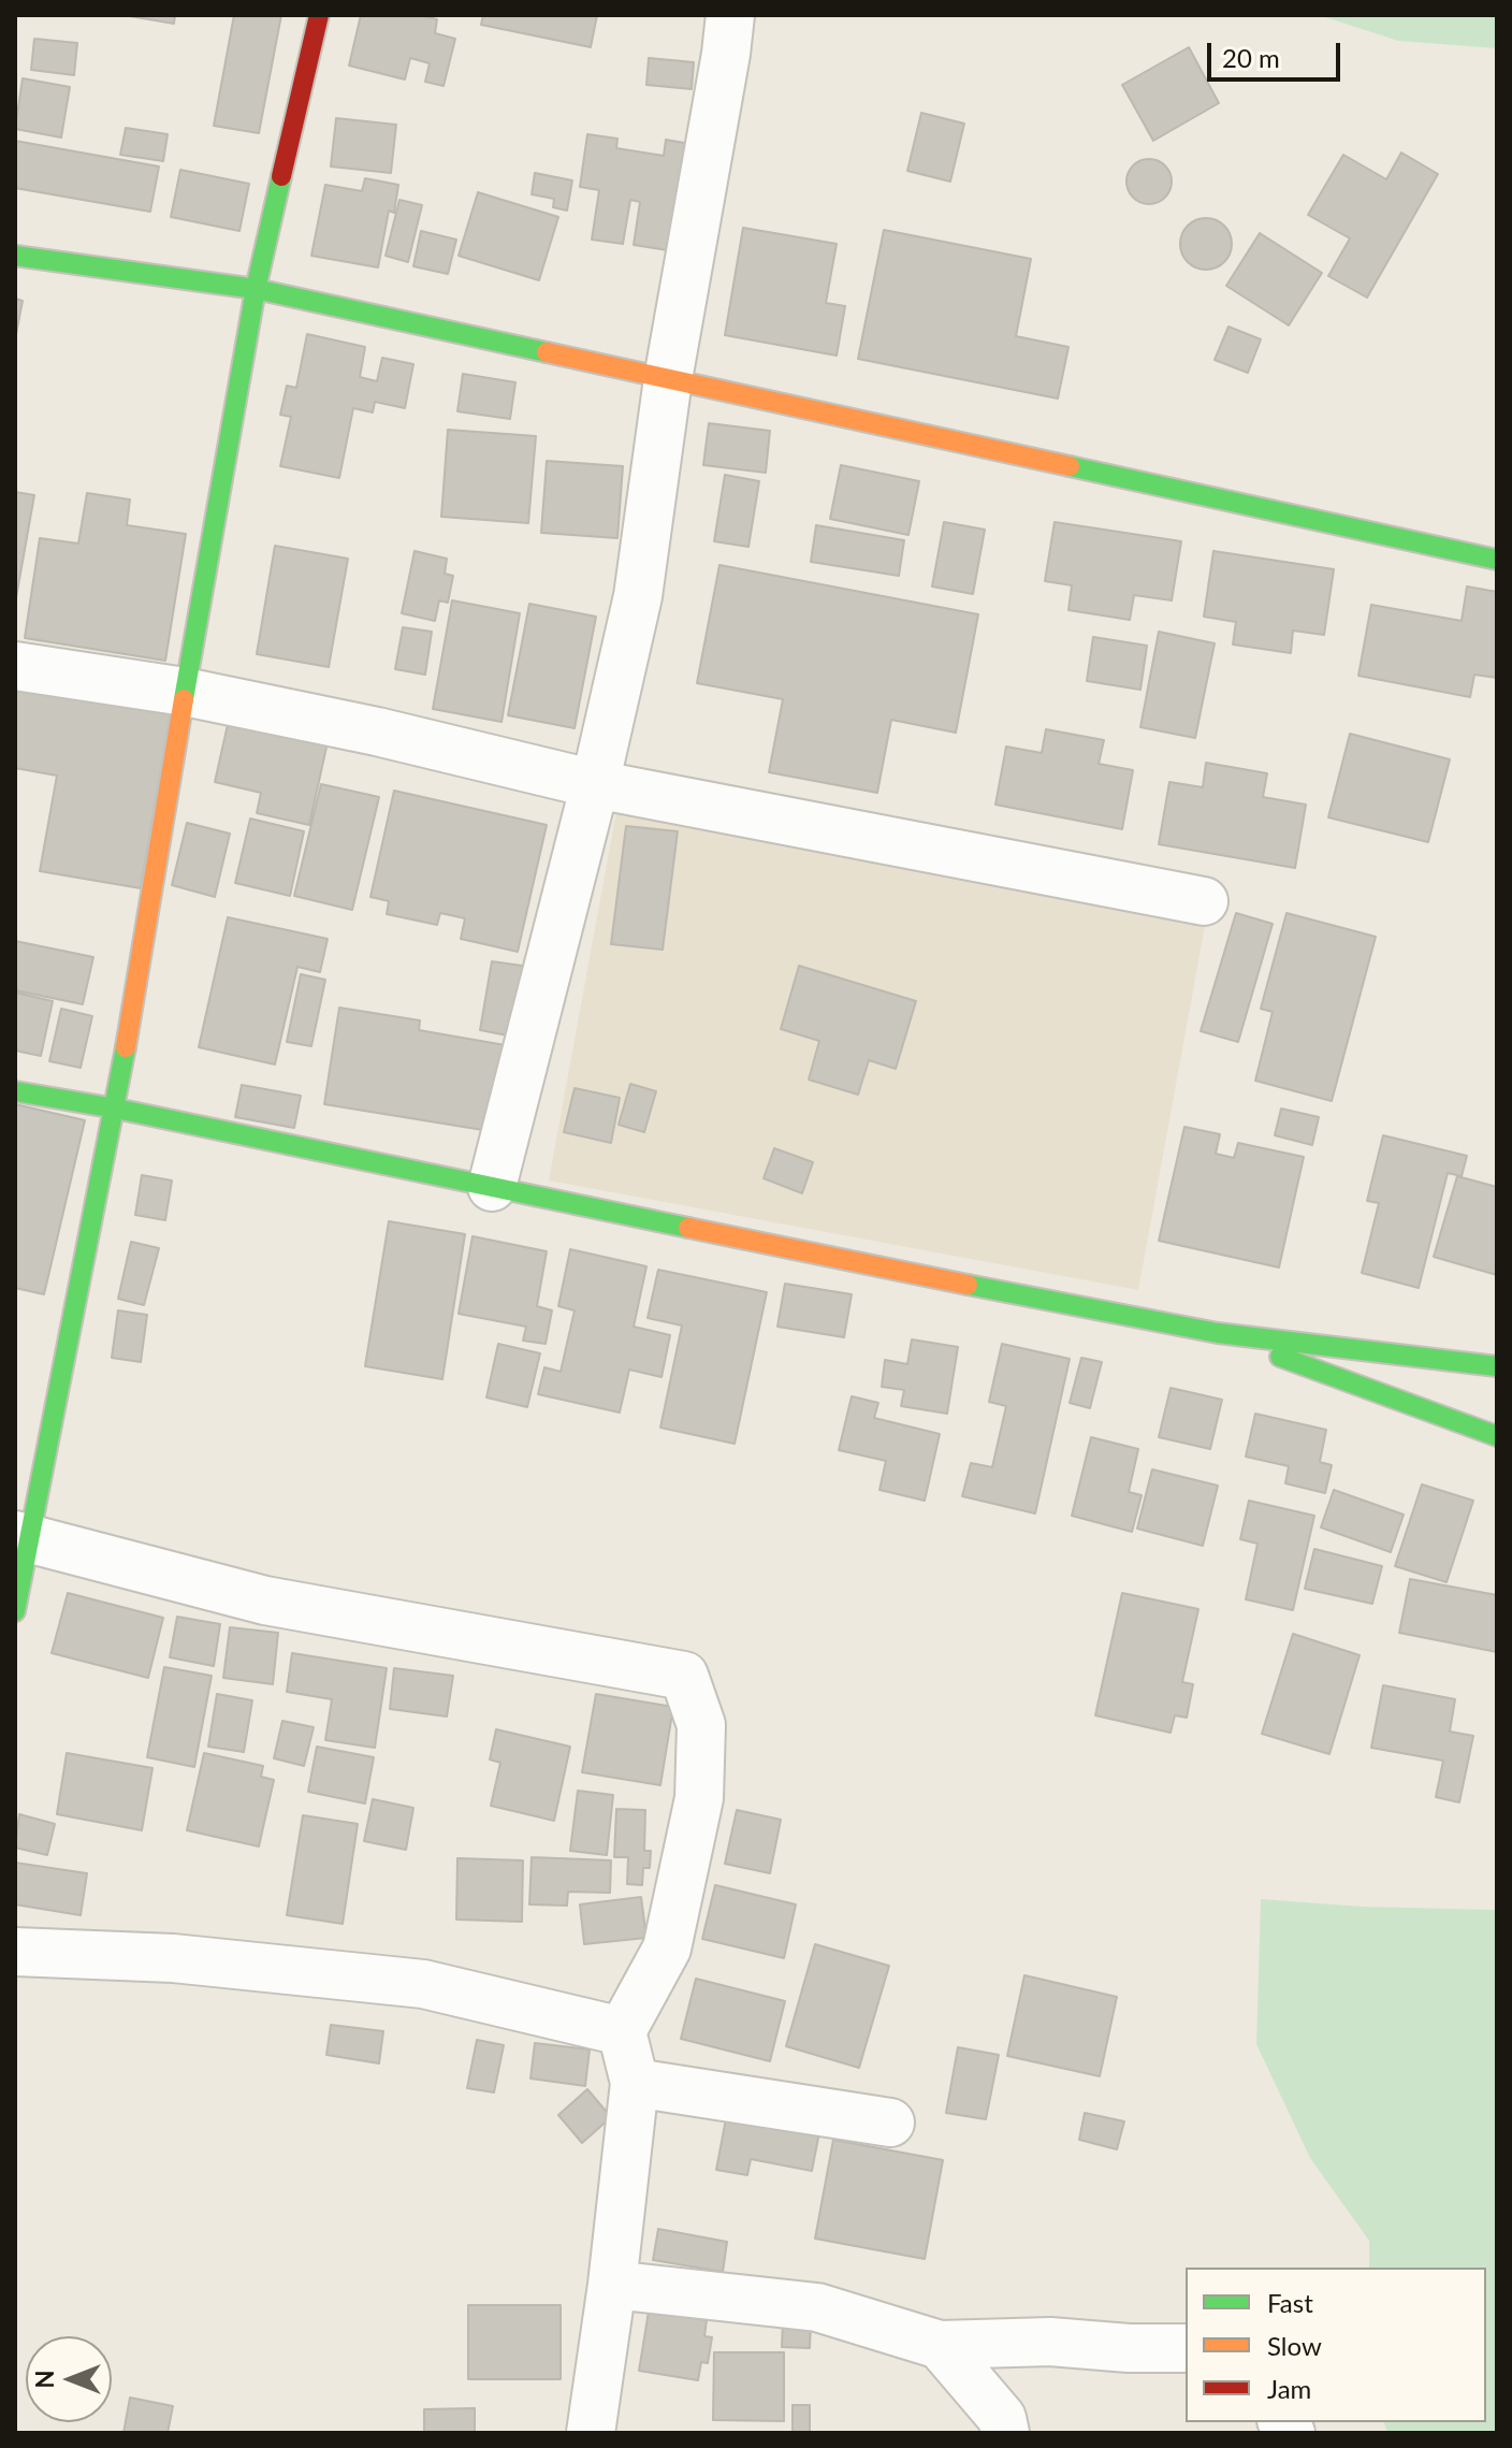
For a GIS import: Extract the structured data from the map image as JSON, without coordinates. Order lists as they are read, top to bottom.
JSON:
{
  "legend": ["Fast", "Slow", "Jam"],
  "scale_bar": "20 m",
  "north": "left"
}
